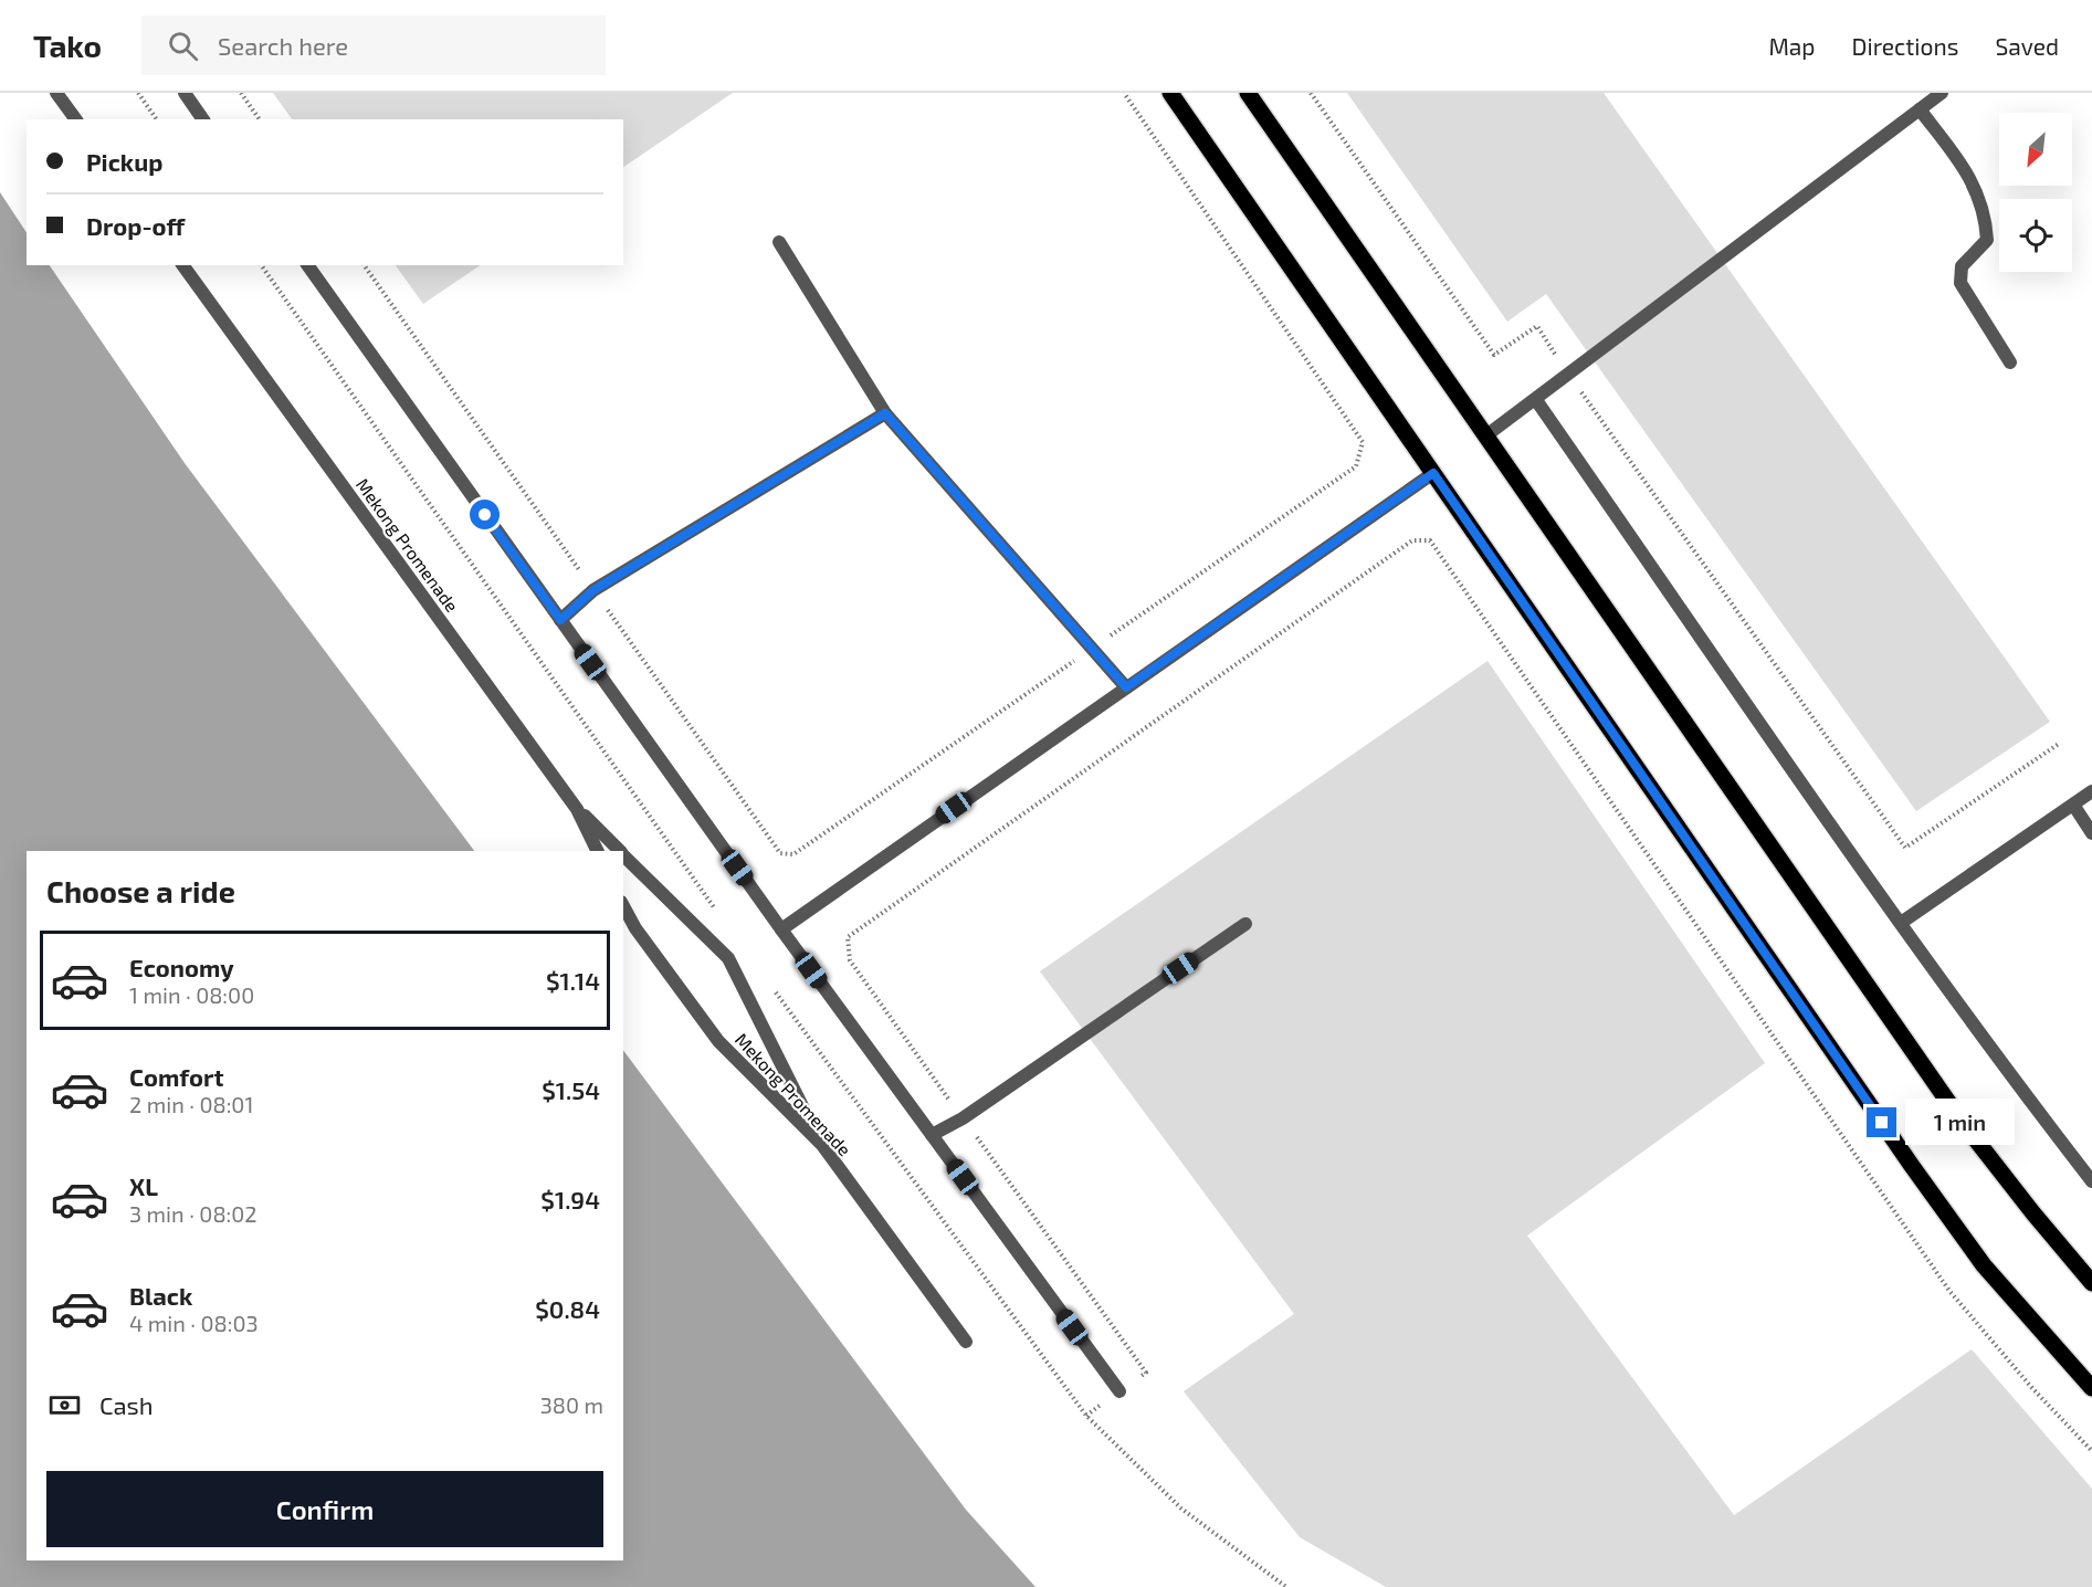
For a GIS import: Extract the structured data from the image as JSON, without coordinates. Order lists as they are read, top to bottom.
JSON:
{
  "streets": {
    "street": ["Mekong Promenade"]
  },
  "north": "bottom left",
  "page": {
    "header": "Tako",
    "search": "Search here",
    "nav": ["Map", "Directions", "Saved"],
    "banner": ["Pickup", "Drop-off"],
    "heading": "Choose a ride",
    "list": [
      {
        "name": "Economy",
        "note": "1 min · 08:00",
        "value": "$1.14"
      },
      {
        "name": "Comfort",
        "note": "2 min · 08:01",
        "value": "$1.54"
      },
      {
        "name": "XL",
        "note": "3 min · 08:02",
        "value": "$1.94"
      },
      {
        "name": "Black",
        "note": "4 min · 08:03",
        "value": "$0.84"
      }
    ],
    "bubble": "1 min",
    "pay": ["Cash", "380 m"],
    "buttons": "Confirm"
  }
}
